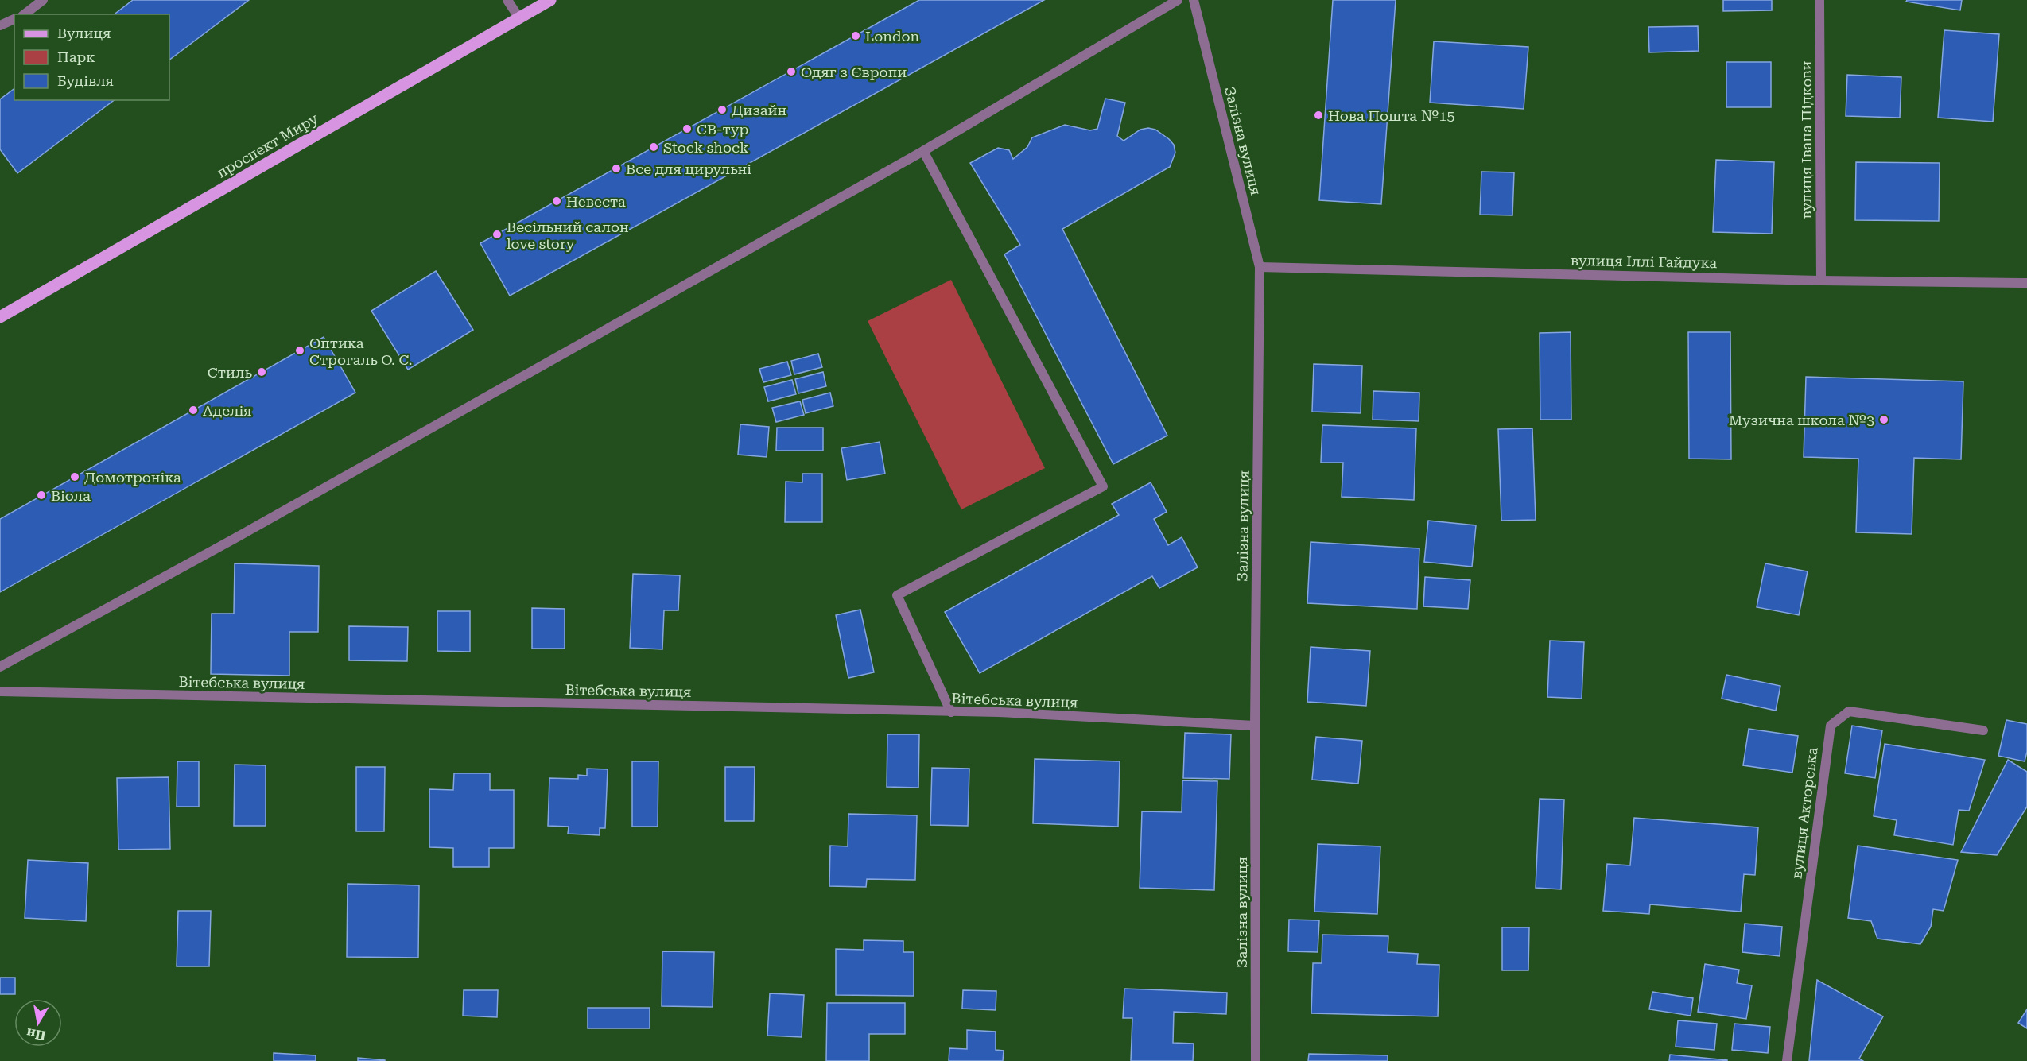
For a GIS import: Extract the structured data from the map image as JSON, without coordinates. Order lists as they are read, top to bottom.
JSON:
{
  "streets": {
    "main road": ["проспект Миру"],
    "street": [
      "вулиця Івана Підкови",
      "Залізна вулиця",
      "вулиця Іллі Гайдука",
      "Вітебська вулиця",
      "вулиця Акторська"
    ]
  },
  "crossings": [
    ["вулиця Івана Підкови", "вулиця Іллі Гайдука"],
    ["Залізна вулиця", "вулиця Іллі Гайдука"],
    ["Залізна вулиця", "Вітебська вулиця"]
  ],
  "places": [
    "London",
    "Одяг з Європи",
    "Дизайн",
    "Нова Пошта №15",
    "СВ-тур",
    "Stock shock",
    "Все для цирульні",
    "Невеста",
    "Весільний салон love story",
    "Оптика Строгаль О. С.",
    "Стиль",
    "Аделія",
    "Музична школа №3",
    "Домотроніка",
    "Віола"
  ],
  "legend": ["Вулиця", "Парк", "Будівля"],
  "north": "bottom"
}
